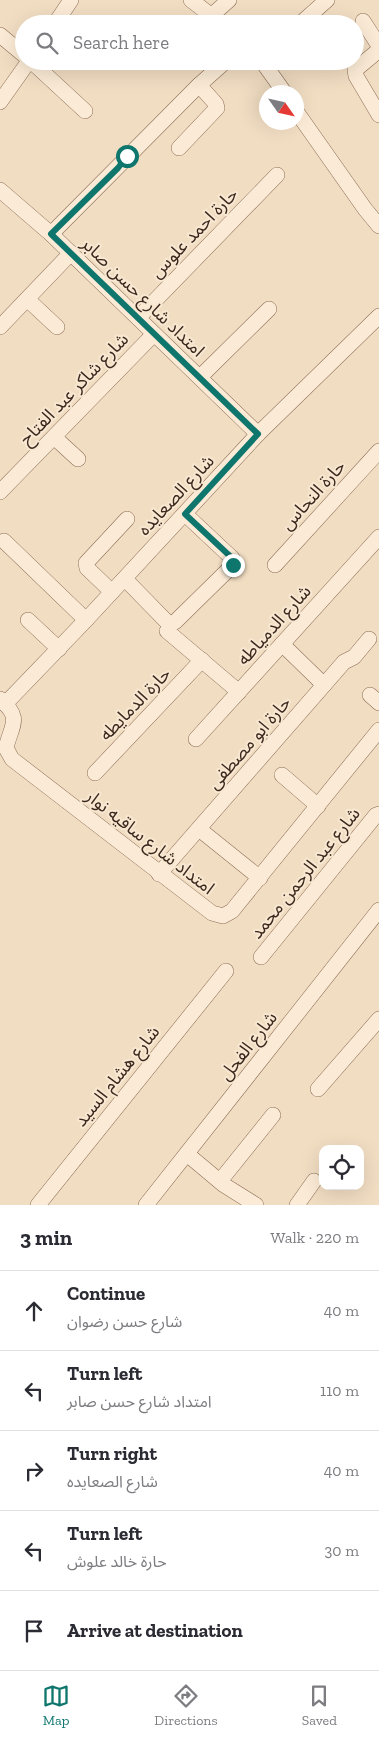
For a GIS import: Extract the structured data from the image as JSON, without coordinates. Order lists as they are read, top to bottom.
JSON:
{
  "streets": {
    "street": [
      "حارة احمد علوس",
      "امتداد شارع حسن صابر",
      "شارع شاكر عبد الفتاح",
      "شارع الصعايده",
      "حارة النحاس",
      "شارع الدمياطه",
      "حارة الدمايطه",
      "حارة ابو مصطفى",
      "امتداد شارع ساقيه نوار",
      "شارع عبد الرحمن محمد",
      "شارع الفحل",
      "شارع هشام السيد"
    ]
  },
  "crossings": [
    ["حارة احمد علوس", "امتداد شارع حسن صابر"],
    ["امتداد شارع حسن صابر", "شارع شاكر عبد الفتاح"],
    ["امتداد شارع حسن صابر", "شارع الصعايده"],
    ["شارع الصعايده", "امتداد شارع ساقيه نوار"],
    ["حارة ابو مصطفى", "امتداد شارع ساقيه نوار"]
  ],
  "north": "bottom right",
  "page": {
    "search": "Search here",
    "heading": ["3 min", "Walk · 220 m"],
    "list": [
      ["Continue", "شارع حسن رضوان", "40 m"],
      ["Turn left", "امتداد شارع حسن صابر", "110 m"],
      ["Turn right", "شارع الصعايده", "40 m"],
      ["Turn left", "حارة خالد علوش", "30 m"],
      "Arrive at destination"
    ],
    "nav": ["Map", "Directions", "Saved"]
  }
}
